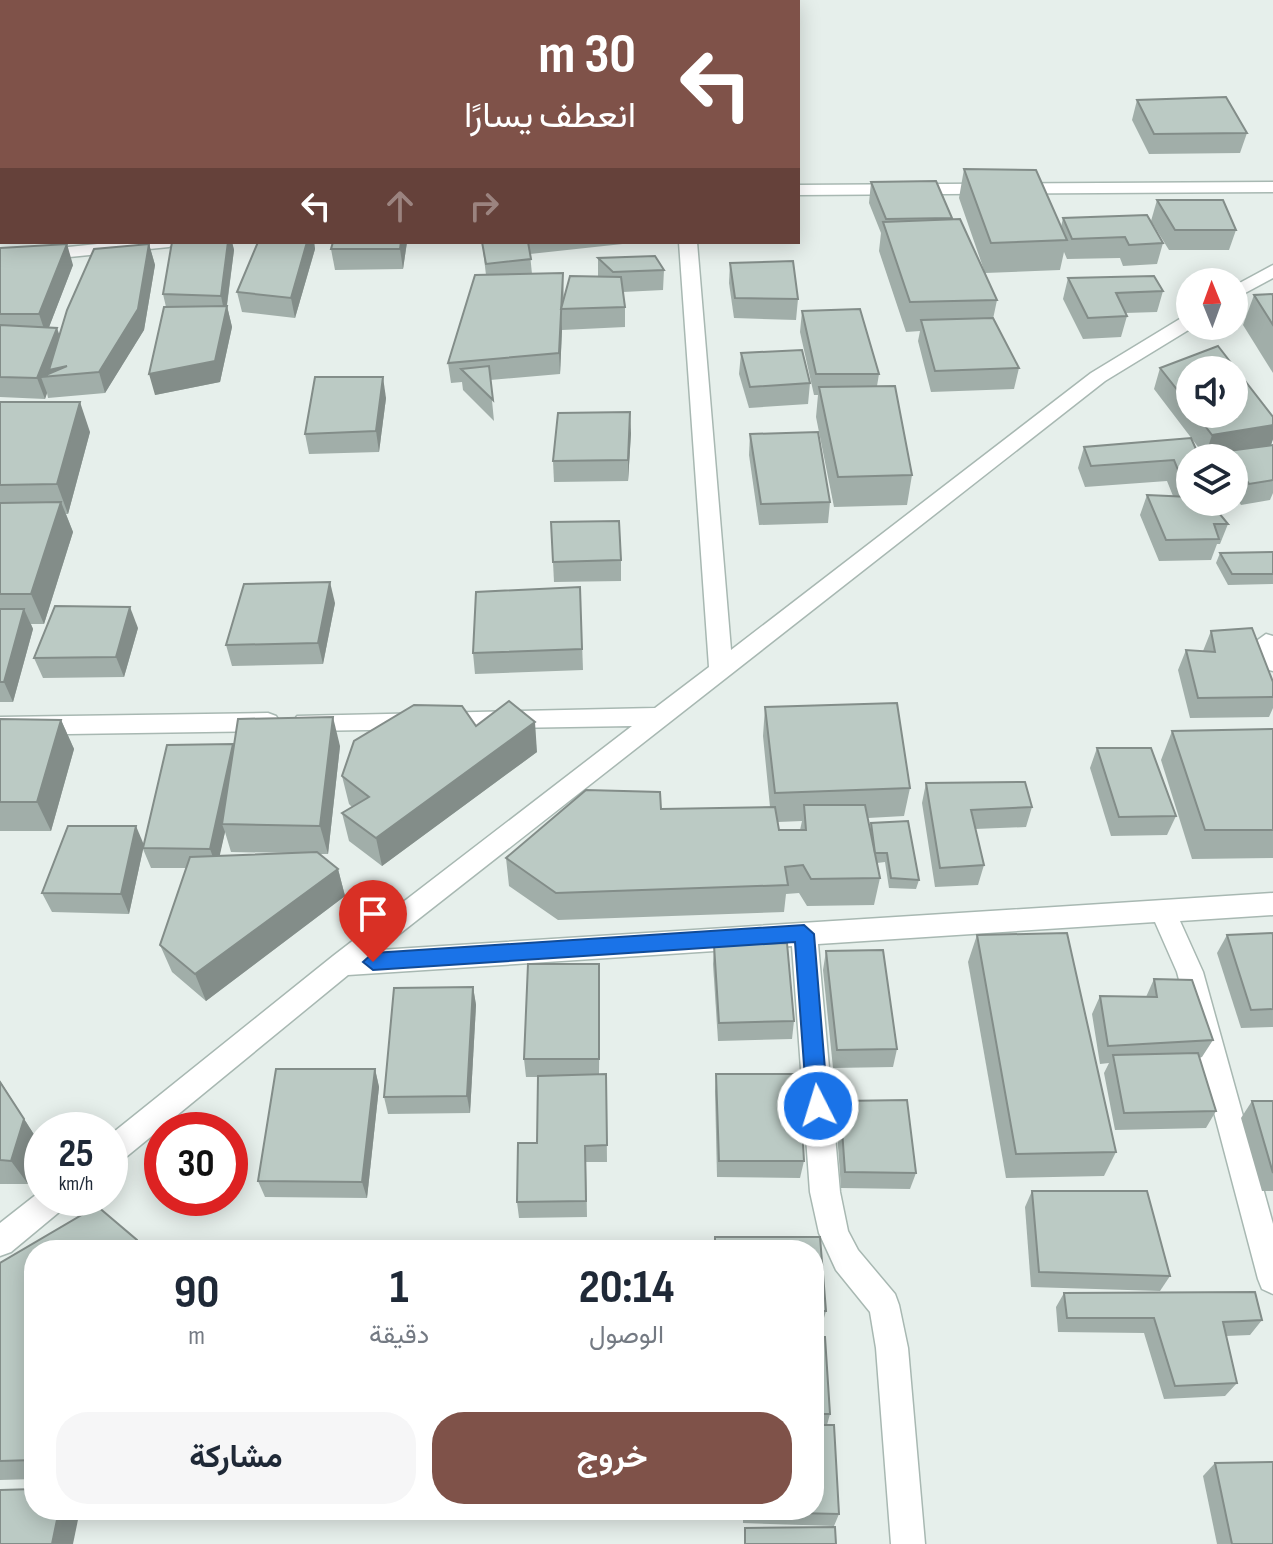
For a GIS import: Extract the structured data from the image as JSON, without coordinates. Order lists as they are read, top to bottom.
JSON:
{
  "north": "top",
  "page": {
    "turn": ["30 m", "انعطف يسارًا"],
    "speed": "25 km/h",
    "limit": "30",
    "eta": [
      "20:14",
      "الوصول",
      "1",
      "دقيقة",
      "90",
      "m"
    ],
    "buttons": ["خروج", "مشاركة"]
  }
}
